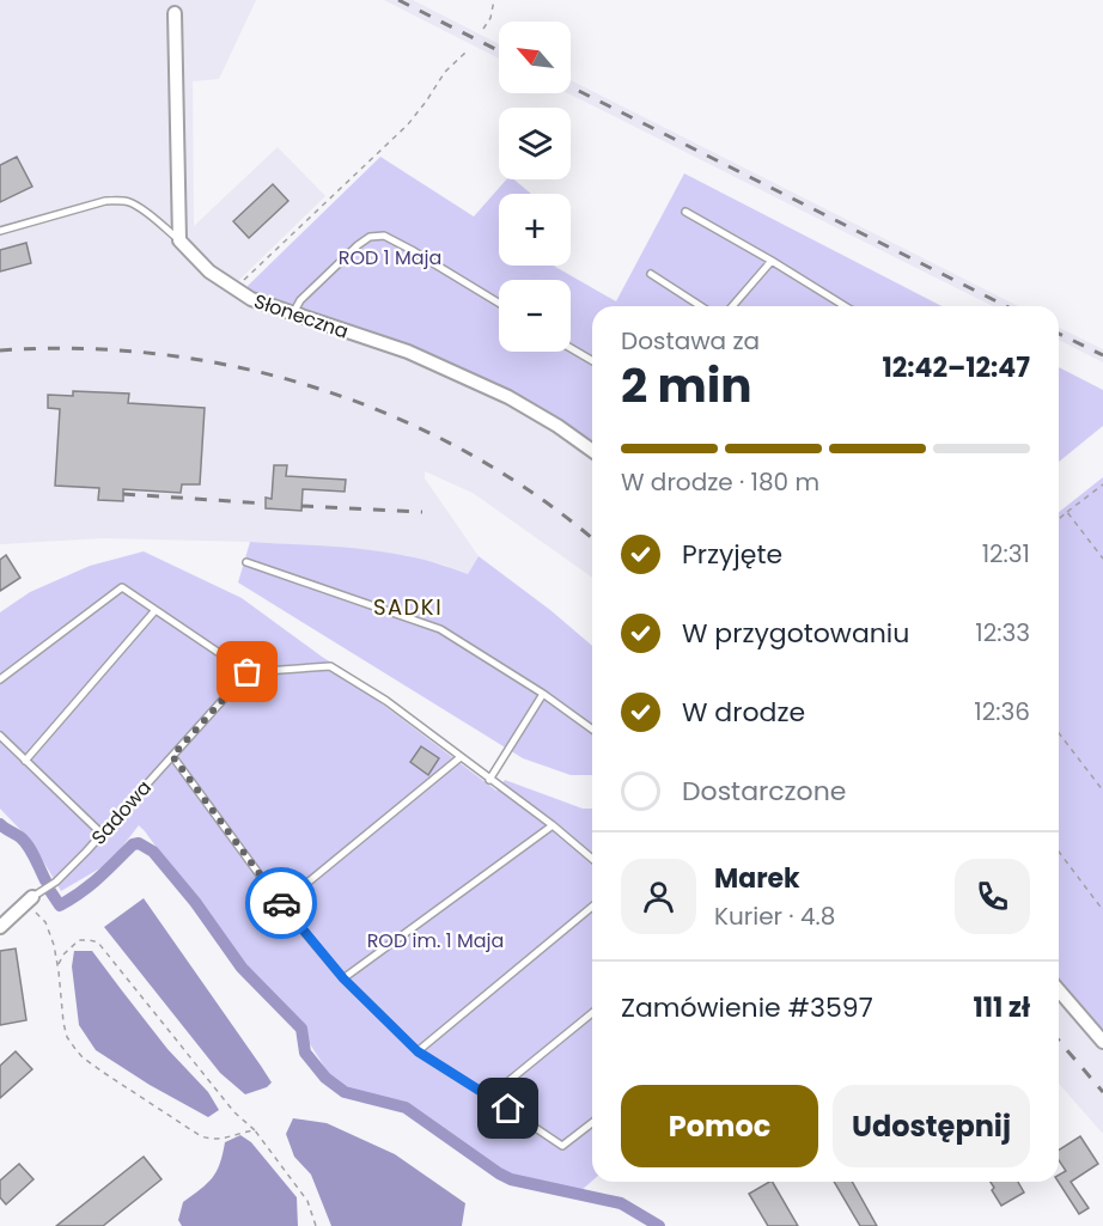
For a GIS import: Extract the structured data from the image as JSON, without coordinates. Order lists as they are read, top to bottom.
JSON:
{
  "streets": {
    "street": ["Słoneczna", "Sadowa"]
  },
  "districts": ["SADKI"],
  "parks": ["ROD 1 Maja", "ROD im. 1 Maja"],
  "north": "top left",
  "page": {
    "map_buttons": ["+", "−"],
    "heading": ["2 min", "Dostawa za", "12:42–12:47"],
    "panel": [
      "Marek",
      "Kurier · 4.8",
      "Zamówienie #3597",
      "111 zł"
    ],
    "bar": "W drodze · 180 m",
    "list": [
      ["Przyjęte", "12:31"],
      ["W przygotowaniu", "12:33"],
      ["W drodze", "12:36"],
      "Dostarczone"
    ],
    "buttons": ["Pomoc", "Udostępnij"]
  }
}
